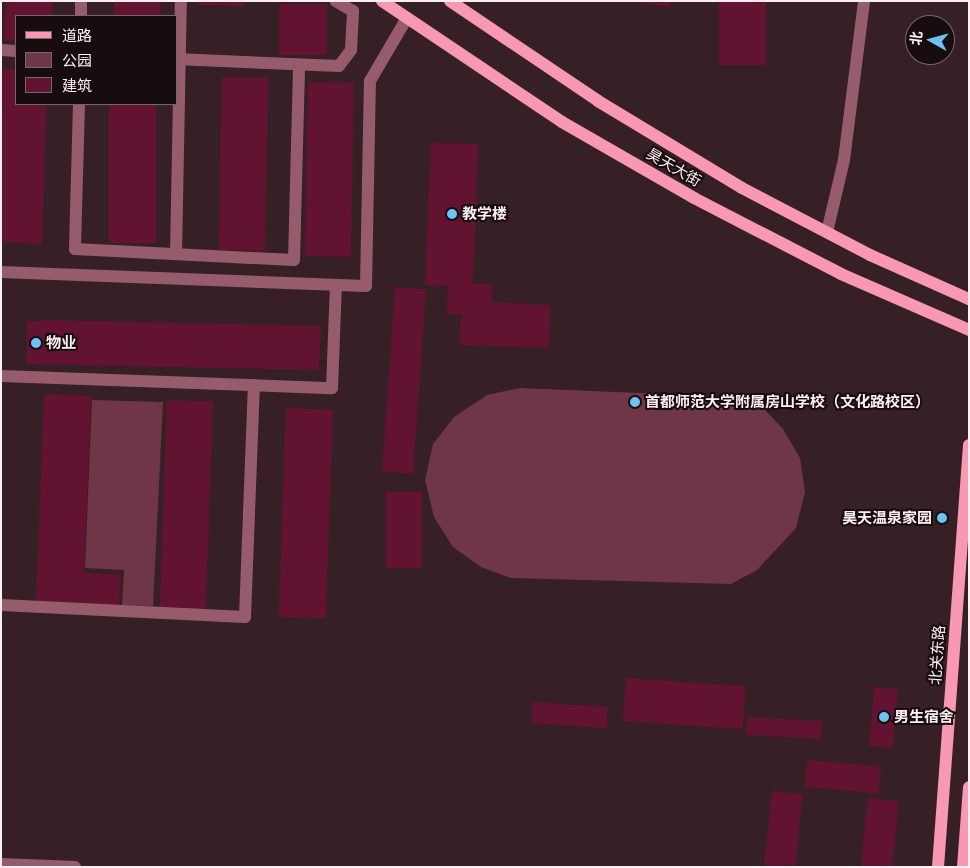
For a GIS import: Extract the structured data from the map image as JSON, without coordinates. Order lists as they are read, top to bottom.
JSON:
{
  "streets": {
    "main road": ["昊天大街", "北关东路"]
  },
  "places": [
    "教学楼",
    "物业",
    "首都师范大学附属房山学校（文化路校区）",
    "昊天温泉家园",
    "男生宿舍"
  ],
  "legend": ["道路", "公园", "建筑"],
  "north": "left"
}
